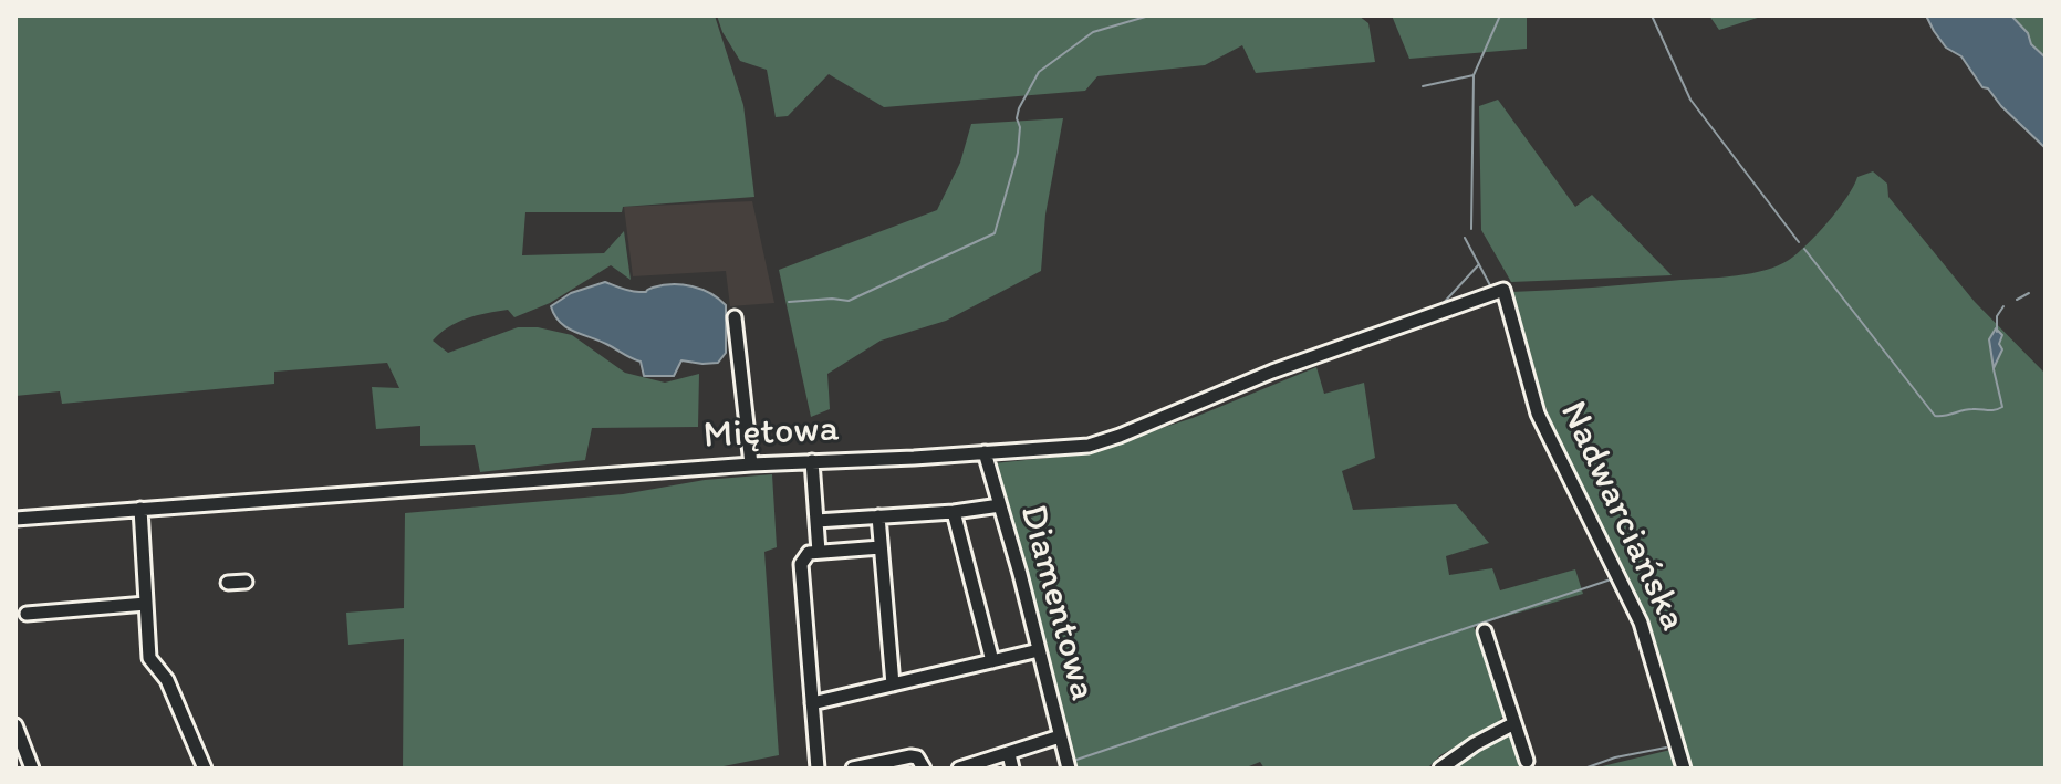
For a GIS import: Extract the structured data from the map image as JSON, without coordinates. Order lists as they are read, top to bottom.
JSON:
{
  "streets": {
    "street": ["Miętowa", "Nadwarciańska", "Diamentowa"]
  },
  "crossings": [
    ["Miętowa", "Nadwarciańska"],
    ["Miętowa", "Diamentowa"]
  ]
}
